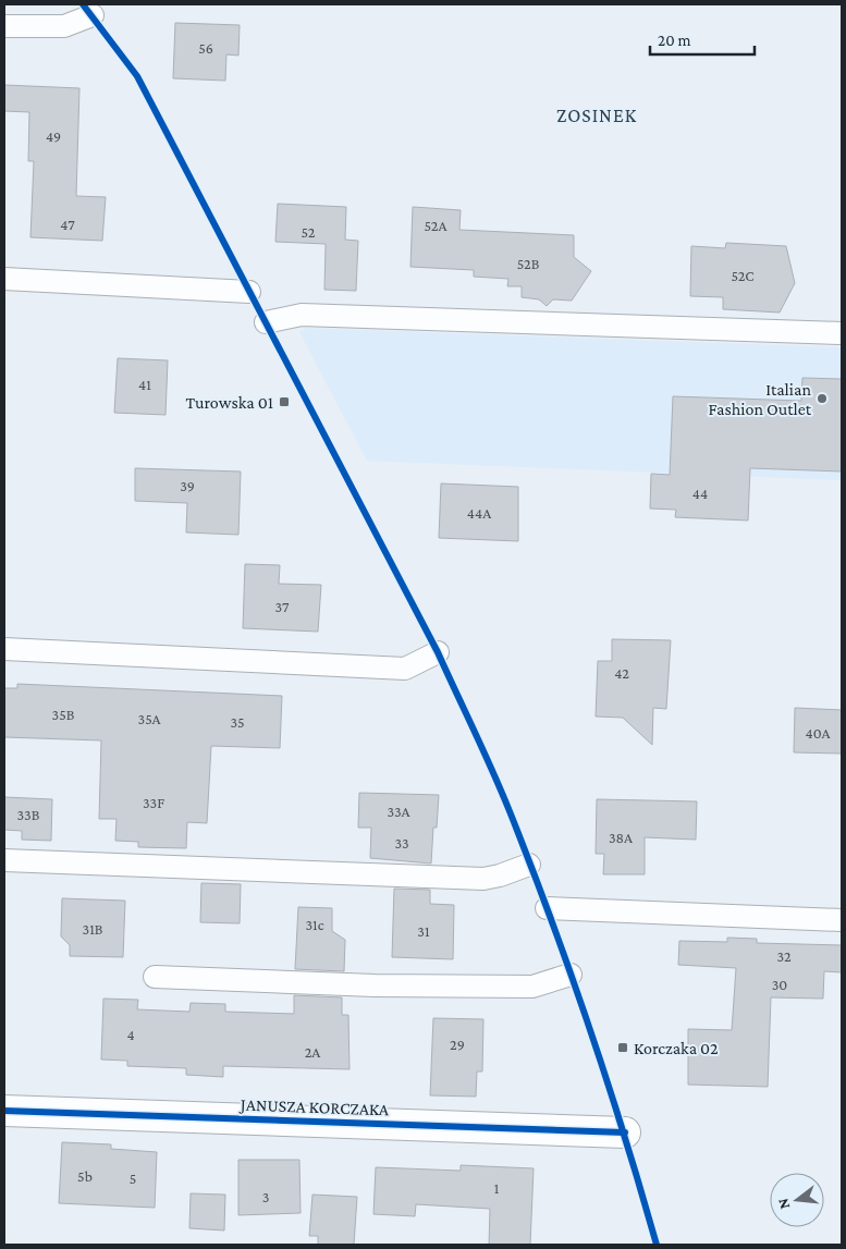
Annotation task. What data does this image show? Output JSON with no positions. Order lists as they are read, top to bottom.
{
  "streets": {
    "street": ["JANUSZA KORCZAKA"]
  },
  "districts": ["ZOSINEK"],
  "places": {
    "other": ["Italian Fashion Outlet"],
    "transit": ["Turowska 01", "Korczaka 02"]
  },
  "house_numbers": [
    "56",
    "49",
    "47",
    "52A",
    "52",
    "52B",
    "52C",
    "41",
    "39",
    "44",
    "44A",
    "37",
    "42",
    "35B",
    "35A",
    "35",
    "40A",
    "33F",
    "33A",
    "33B",
    "38A",
    "33",
    "31c",
    "31B",
    "31",
    "32",
    "30",
    "4",
    "29",
    "2A",
    "5b",
    "5",
    "1",
    "3"
  ],
  "scale_bar": "20 m",
  "north": "left"
}
